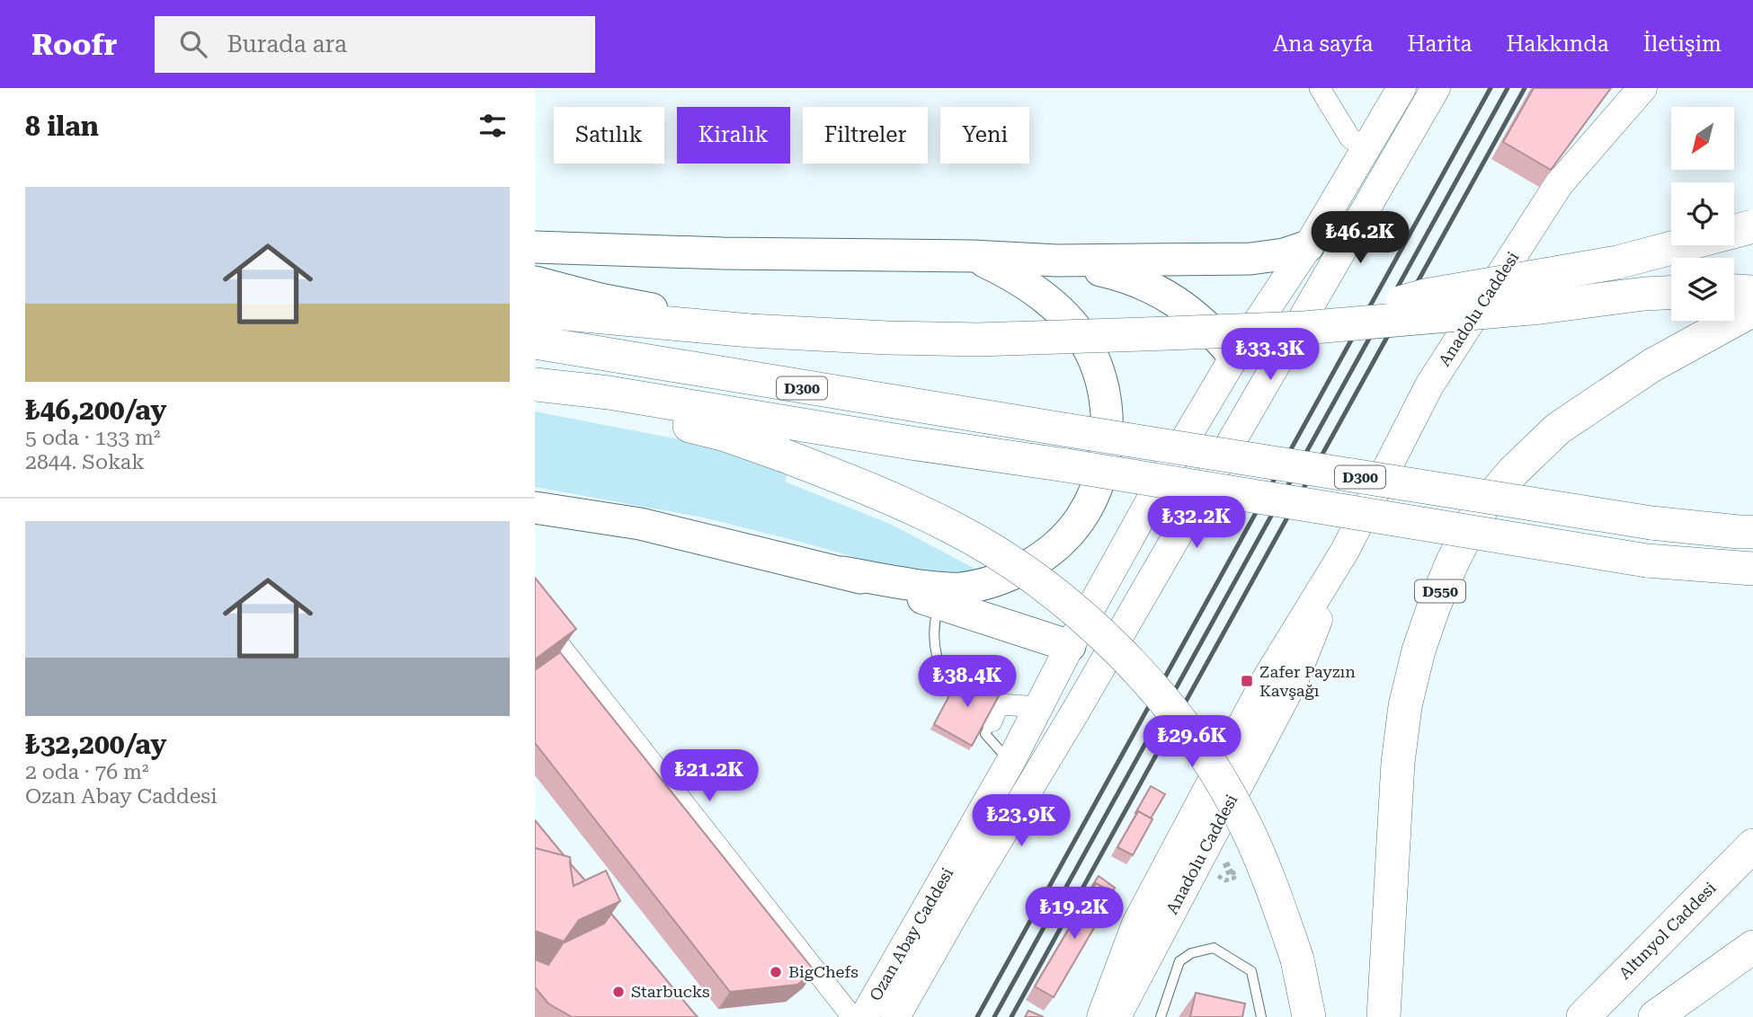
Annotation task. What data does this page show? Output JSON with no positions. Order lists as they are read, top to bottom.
{
  "streets": {
    "highway": ["D300", "D550", "Altınyol Caddesi"],
    "main road": ["Anadolu Caddesi", "Ozan Abay Caddesi"]
  },
  "places": {
    "transit": ["Zafer Payzın Kavşağı"],
    "other": ["BigChefs", "Starbucks"]
  },
  "north": "bottom left",
  "page": {
    "header": "Roofr",
    "search": "Burada ara",
    "nav": [
      "Ana sayfa",
      "Harita",
      "Hakkında",
      "İletişim"
    ],
    "heading": "8 ilan",
    "chip": [
      "Satılık",
      "Kiralık",
      "Filtreler",
      "Yeni"
    ],
    "list": [
      {
        "name": "₺46,200/ay",
        "note": "5 oda · 133 m² · 2844. Sokak"
      },
      {
        "name": "₺32,200/ay",
        "note": "2 oda · 76 m² · Ozan Abay Caddesi"
      }
    ],
    "price": [
      "₺46.2K",
      "₺33.3K",
      "₺32.2K",
      "₺38.4K",
      "₺29.6K",
      "₺21.2K",
      "₺23.9K",
      "₺19.2K"
    ]
  }
}
